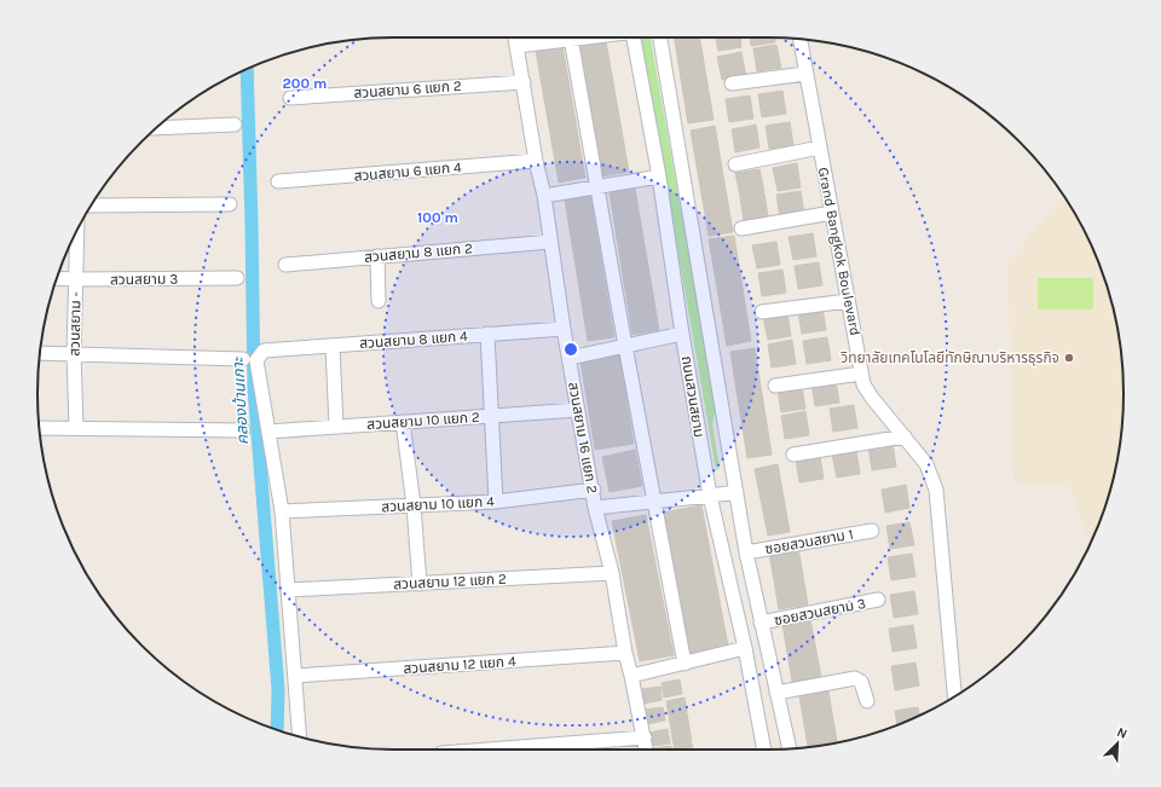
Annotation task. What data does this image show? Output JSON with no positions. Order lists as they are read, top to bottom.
{
  "streets": {
    "street": [
      "สวนสยาม 6 แยก 2",
      "สวนสยาม 6 แยก 4",
      "Grand Bangkok Boulevard",
      "สวนสยาม 8 แยก 2",
      "สวนสยาม 3",
      "สวนสยาม -",
      "สวนสยาม 8 แยก 4",
      "ถนนสวนสยาม",
      "สวนสยาม 10 แยก 2",
      "สวนสยาม 16 แยก 2",
      "สวนสยาม 10 แยก 4",
      "ซอยสวนสยาม 1",
      "สวนสยาม 12 แยก 2",
      "ซอยสวนสยาม 3",
      "สวนสยาม 12 แยก 4"
    ]
  },
  "crossings": [
    ["สวนสยาม 6 แยก 2", "สวนสยาม 16 แยก 2"],
    ["สวนสยาม 6 แยก 4", "สวนสยาม 16 แยก 2"],
    ["สวนสยาม 8 แยก 2", "สวนสยาม 16 แยก 2"],
    ["สวนสยาม 3", "สวนสยาม -"],
    ["สวนสยาม 8 แยก 4", "สวนสยาม 10 แยก 2"],
    ["สวนสยาม 8 แยก 4", "สวนสยาม 16 แยก 2"],
    ["ถนนสวนสยาม", "ซอยสวนสยาม 1"],
    ["ถนนสวนสยาม", "ซอยสวนสยาม 3"],
    ["สวนสยาม 10 แยก 2", "สวนสยาม 16 แยก 2"],
    ["สวนสยาม 16 แยก 2", "สวนสยาม 10 แยก 4"],
    ["สวนสยาม 16 แยก 2", "สวนสยาม 12 แยก 2"],
    ["สวนสยาม 16 แยก 2", "สวนสยาม 12 แยก 4"]
  ],
  "water": ["คลองบ้านเกาะ"],
  "places": ["วิทยาลัยเทคโนโลยีทักษิณาบริหารธุรกิจ"],
  "north": "top right",
  "rings": ["200 m", "100 m"]
}
